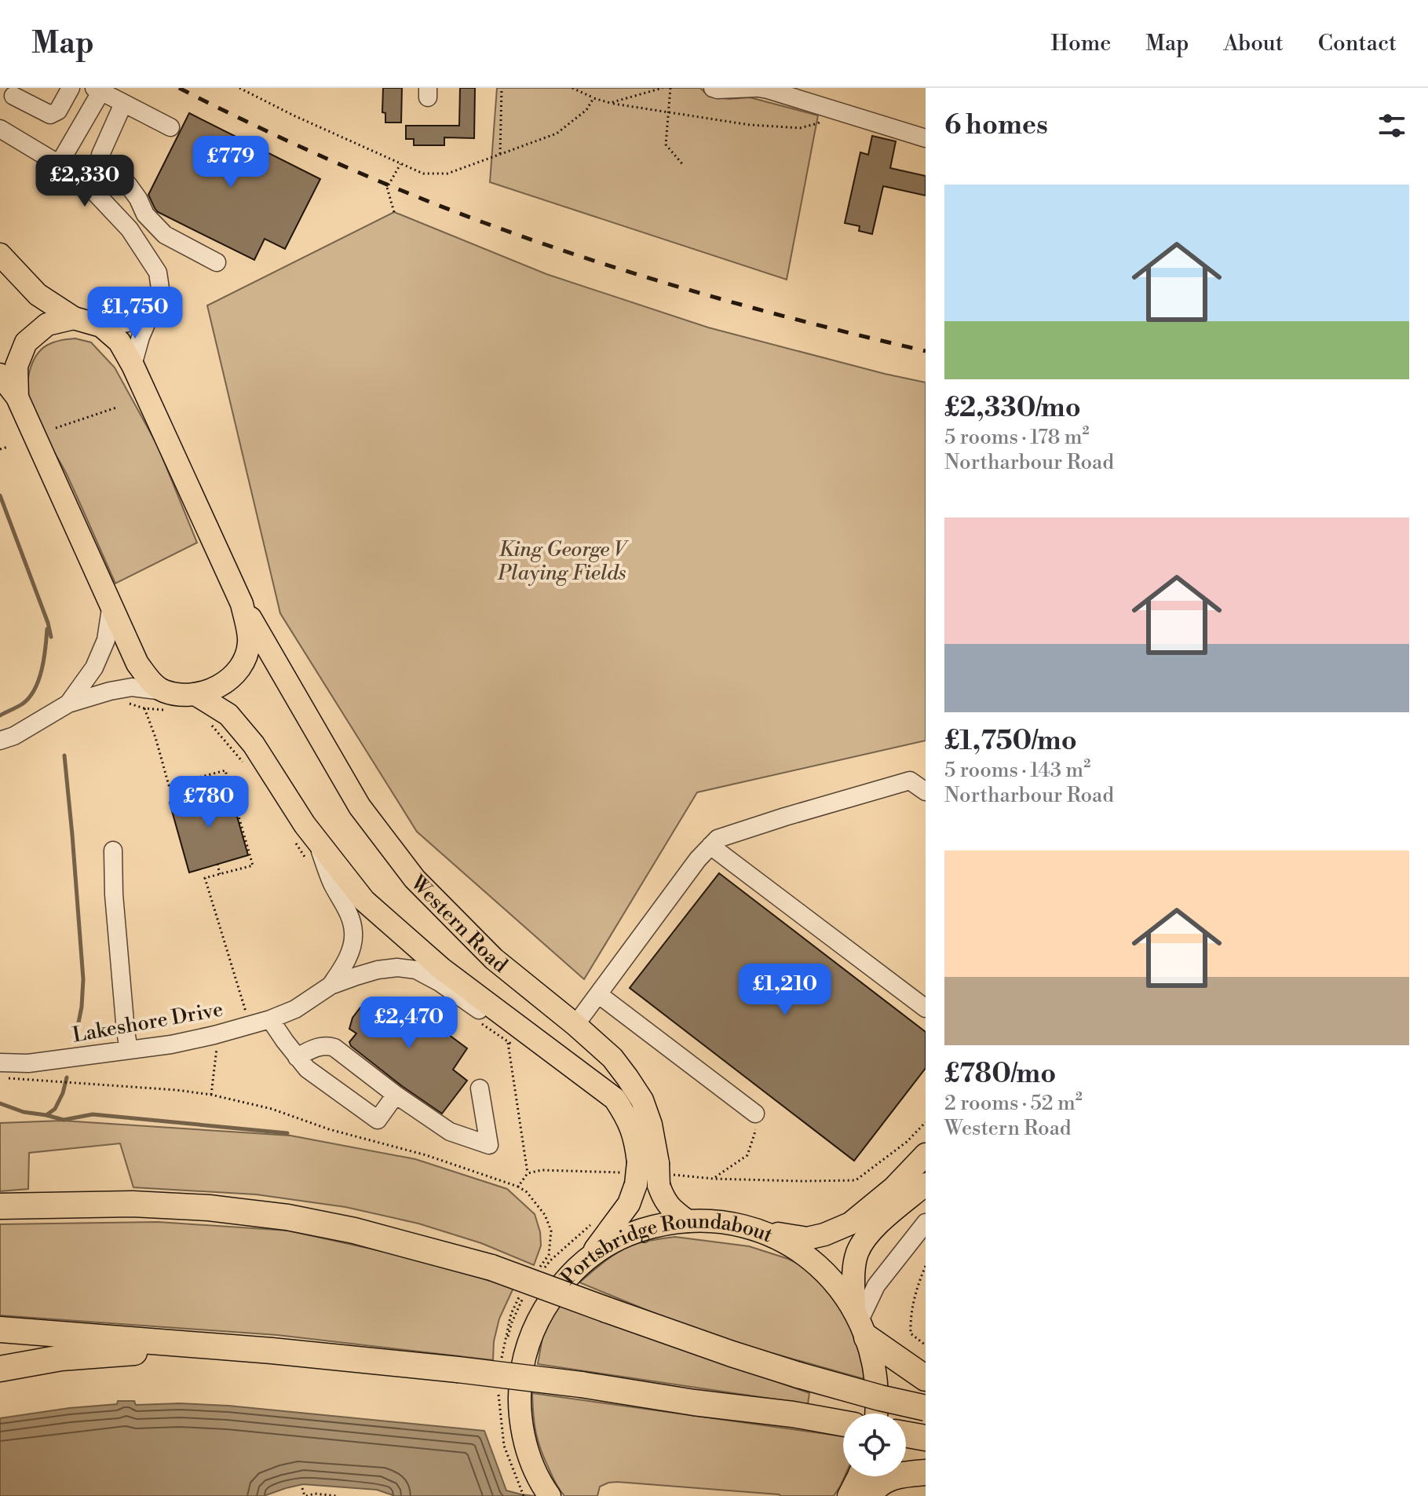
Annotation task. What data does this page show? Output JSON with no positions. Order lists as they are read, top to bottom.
{
  "streets": {
    "main road": ["Western Road", "Portsbridge Roundabout"],
    "street": ["Lakeshore Drive"]
  },
  "crossings": [
    ["Western Road", "Portsbridge Roundabout"]
  ],
  "parks": ["King George V Playing Fields"],
  "page": {
    "header": "Map",
    "nav": [
      "Home",
      "Map",
      "About",
      "Contact"
    ],
    "heading": "6 homes",
    "price": [
      "£779",
      "£2,330",
      "£1,750",
      "£780",
      "£1,210",
      "£2,470"
    ],
    "list": [
      {
        "name": "£2,330/mo",
        "note": "5 rooms · 178 m² · Northarbour Road"
      },
      {
        "name": "£1,750/mo",
        "note": "5 rooms · 143 m² · Northarbour Road"
      },
      {
        "name": "£780/mo",
        "note": "2 rooms · 52 m² · Western Road"
      }
    ]
  }
}
